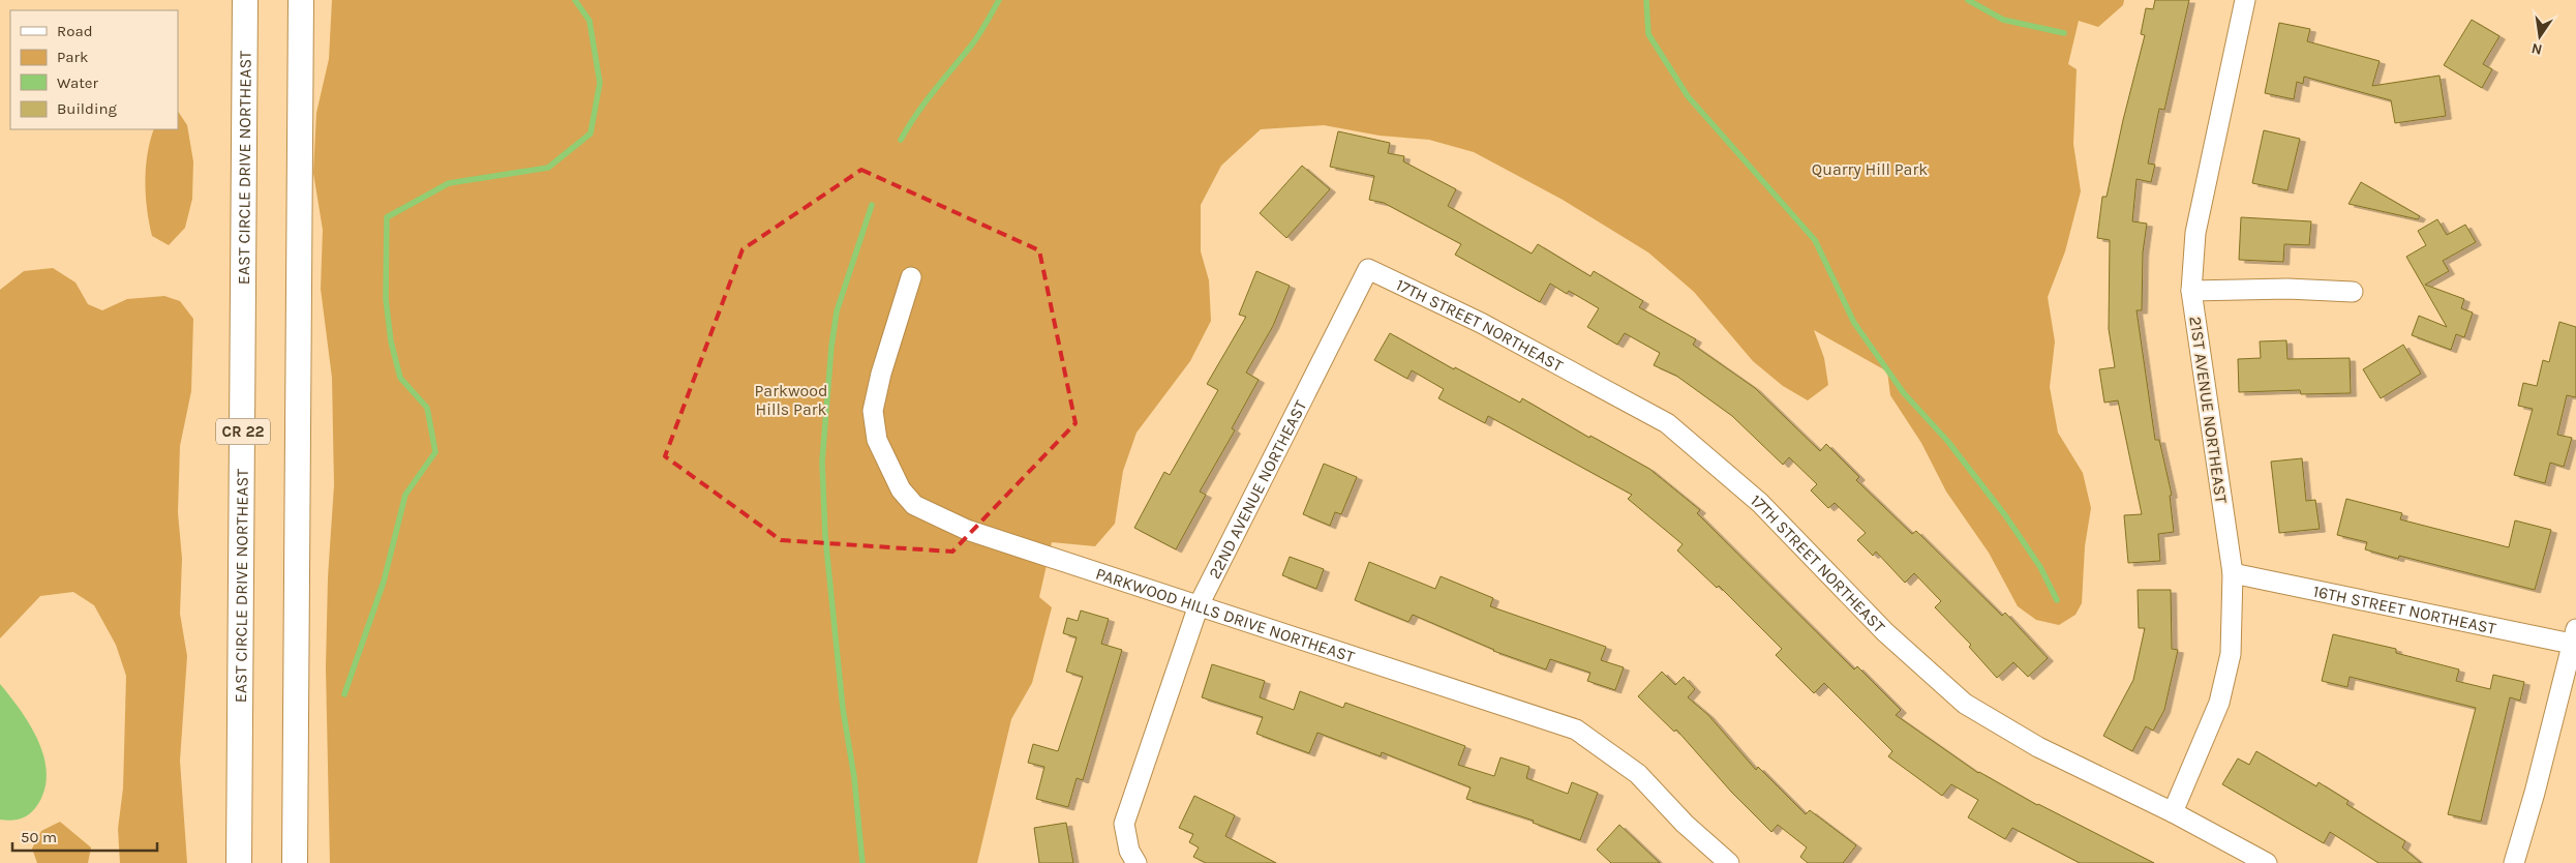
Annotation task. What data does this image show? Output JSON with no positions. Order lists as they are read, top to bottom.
{
  "streets": {
    "main road": ["EAST CIRCLE DRIVE NORTHEAST", "CR 22"],
    "street": [
      "17TH STREET NORTHEAST",
      "21ST AVENUE NORTHEAST",
      "22ND AVENUE NORTHEAST",
      "16TH STREET NORTHEAST",
      "PARKWOOD HILLS DRIVE NORTHEAST"
    ]
  },
  "crossings": [
    ["17TH STREET NORTHEAST", "21ST AVENUE NORTHEAST"],
    ["17TH STREET NORTHEAST", "22ND AVENUE NORTHEAST"],
    ["21ST AVENUE NORTHEAST", "16TH STREET NORTHEAST"],
    ["22ND AVENUE NORTHEAST", "PARKWOOD HILLS DRIVE NORTHEAST"]
  ],
  "parks": ["Quarry Hill Park", "Parkwood Hills Park"],
  "legend": [
    "Road",
    "Park",
    "Water",
    "Building"
  ],
  "scale_bar": "50 m",
  "north": "bottom"
}
